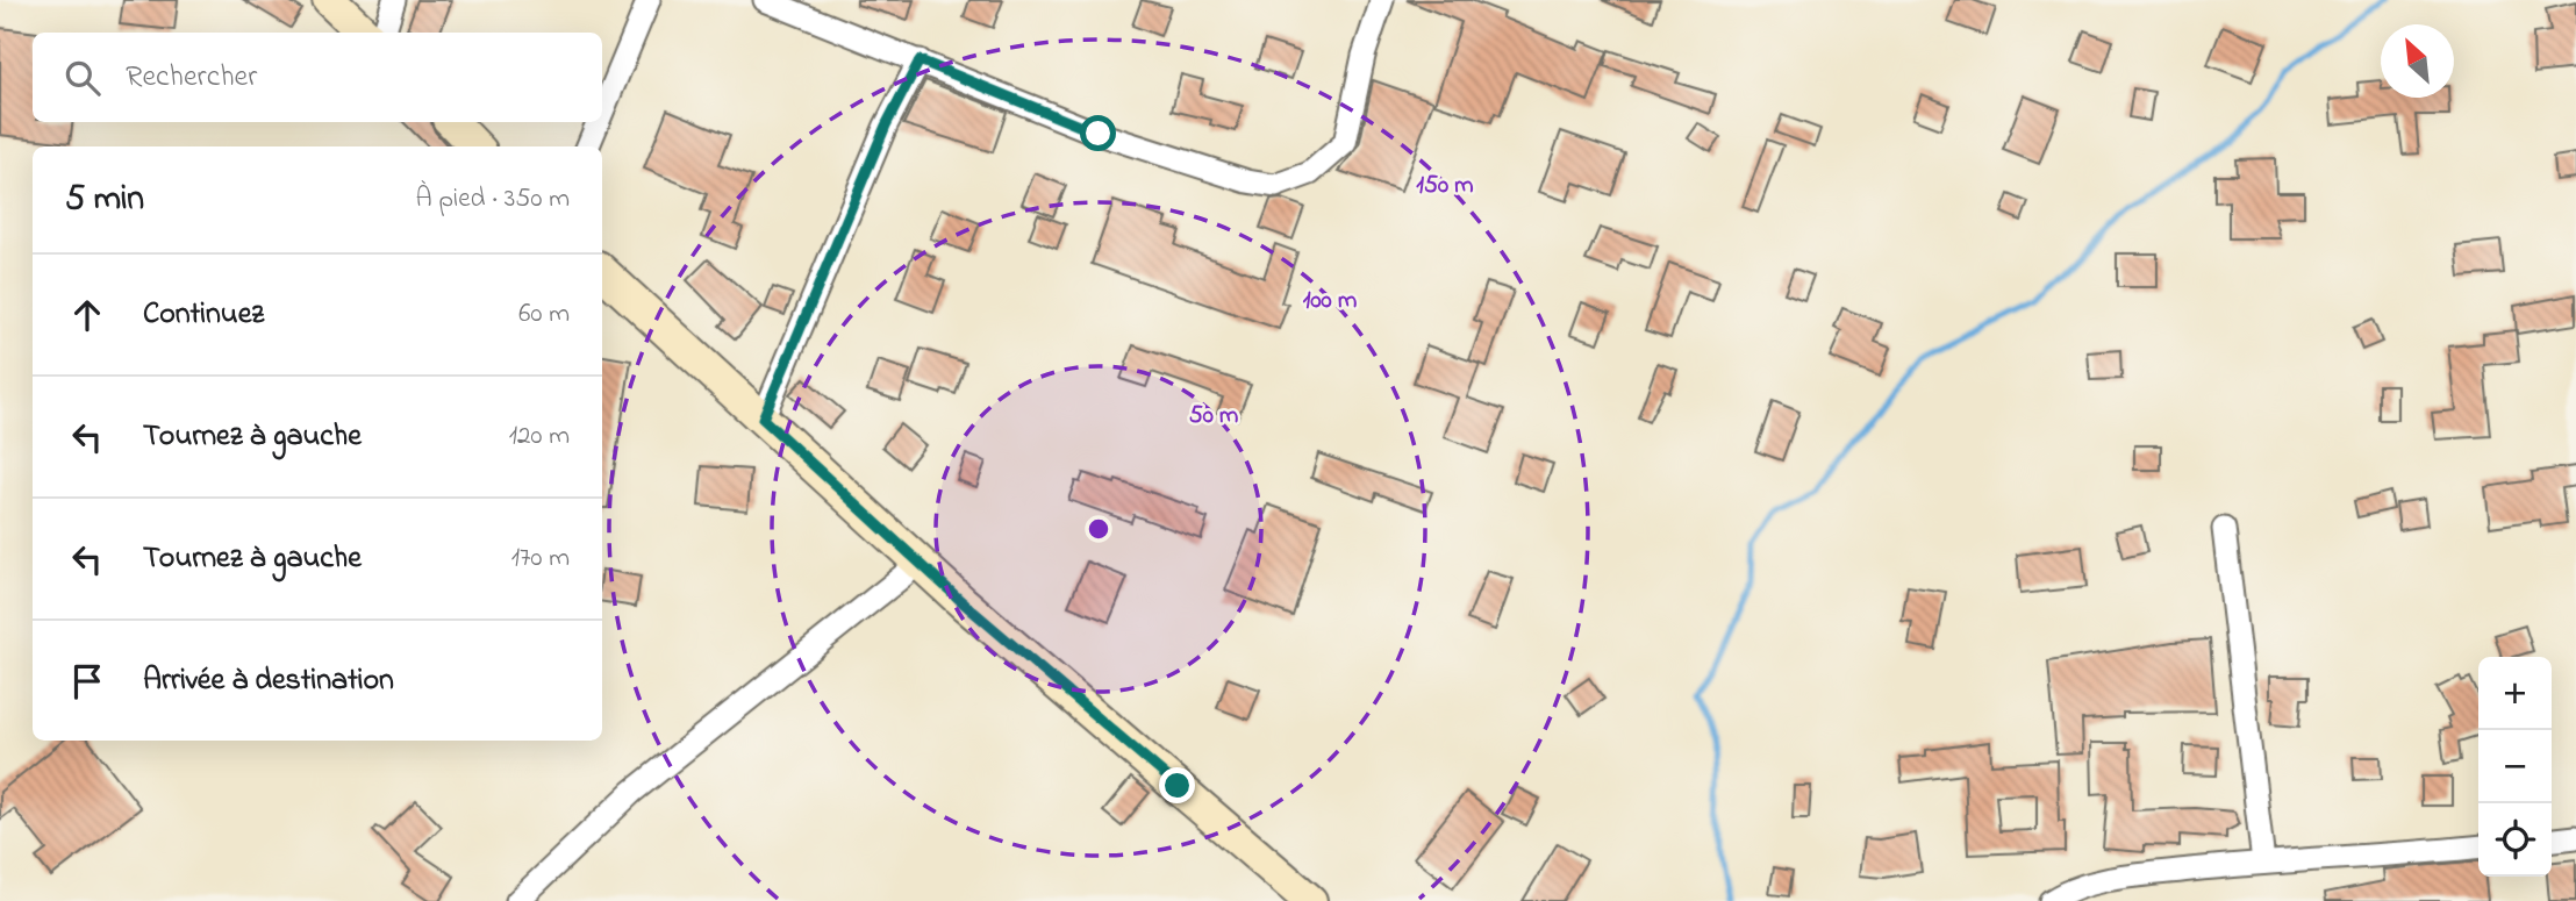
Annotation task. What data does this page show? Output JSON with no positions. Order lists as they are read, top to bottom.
{
  "north": "top left",
  "page": {
    "search": "Rechercher",
    "heading": ["5 min", "À pied · 350 m"],
    "list": [
      ["Continuez", "60 m"],
      ["Tournez à gauche", "120 m"],
      ["Tournez à gauche", "170 m"],
      "Arrivée à destination"
    ],
    "map_buttons": ["+", "−"]
  },
  "rings": ["150 m", "100 m", "50 m"]
}
